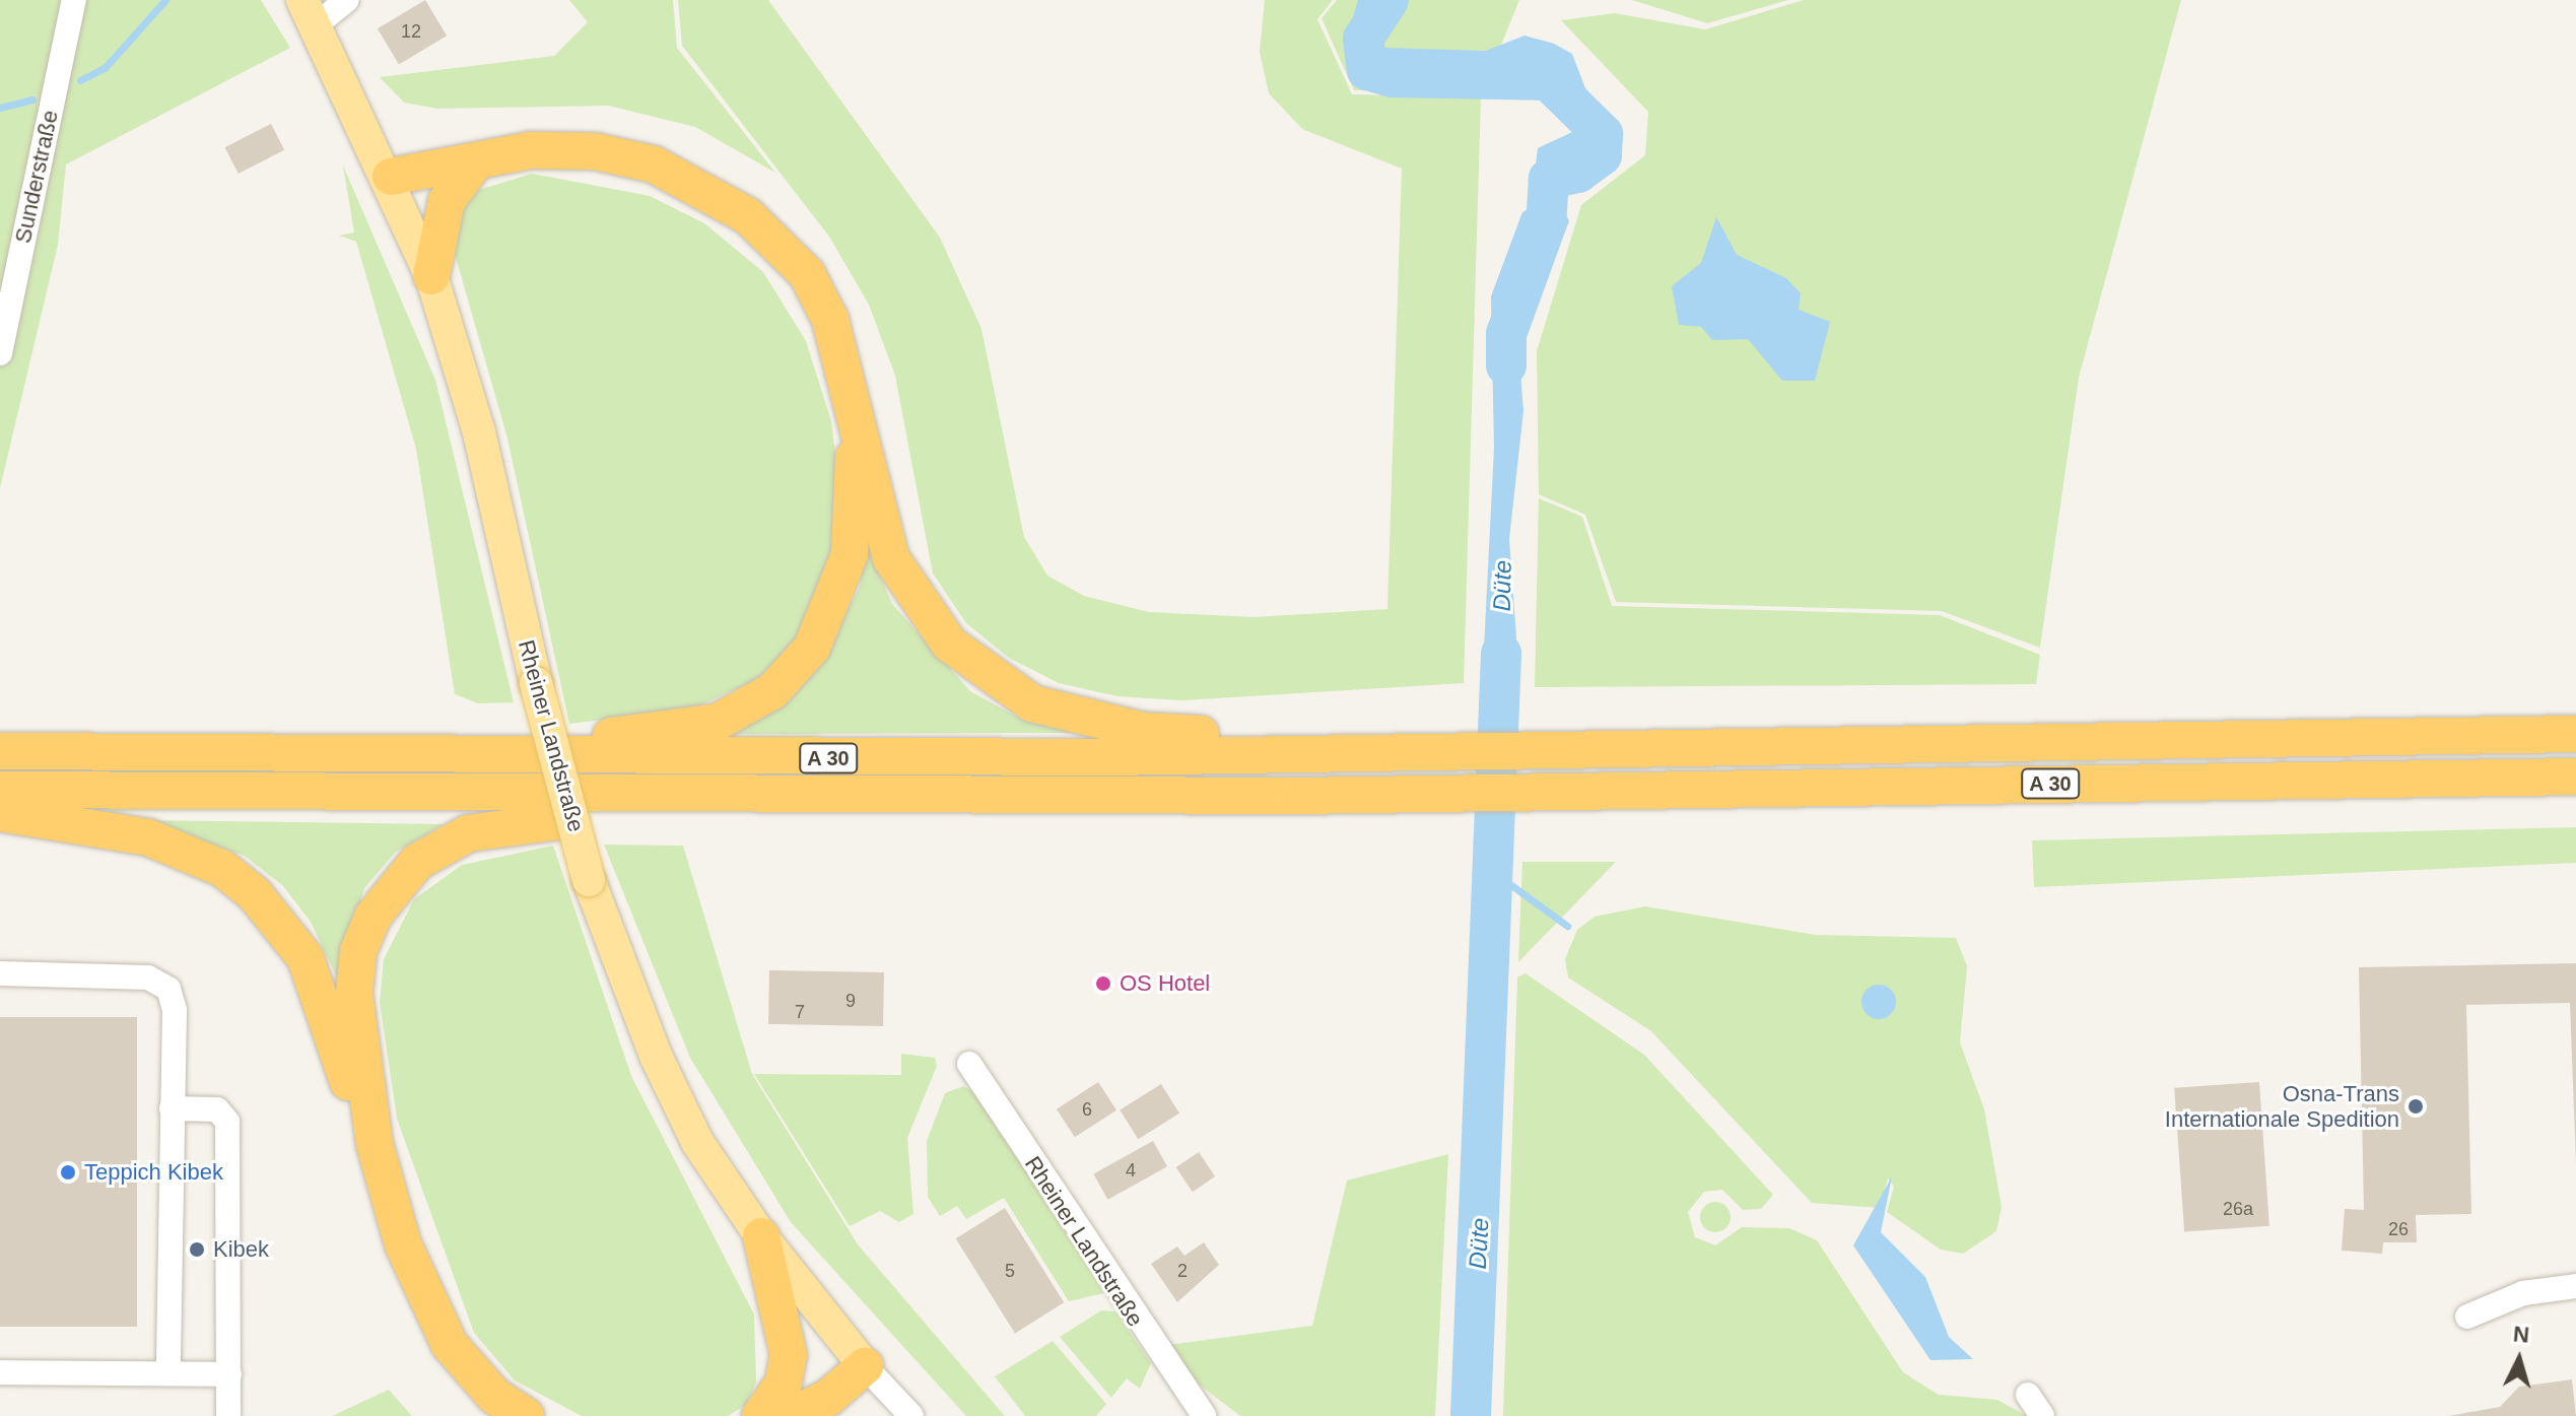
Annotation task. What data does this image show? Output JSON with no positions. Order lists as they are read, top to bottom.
{
  "streets": {
    "highway": ["A 30"],
    "main road": ["Rheiner Landstraße"],
    "street": ["Sunderstraße"]
  },
  "water": ["Düte"],
  "places": [
    "OS Hotel",
    "Osna-Trans Internationale Spedition",
    "Teppich Kibek",
    "Kibek"
  ],
  "house_numbers": [
    "12",
    "9",
    "7",
    "6",
    "4",
    "26a",
    "26",
    "5",
    "2"
  ],
  "north": "top"
}
